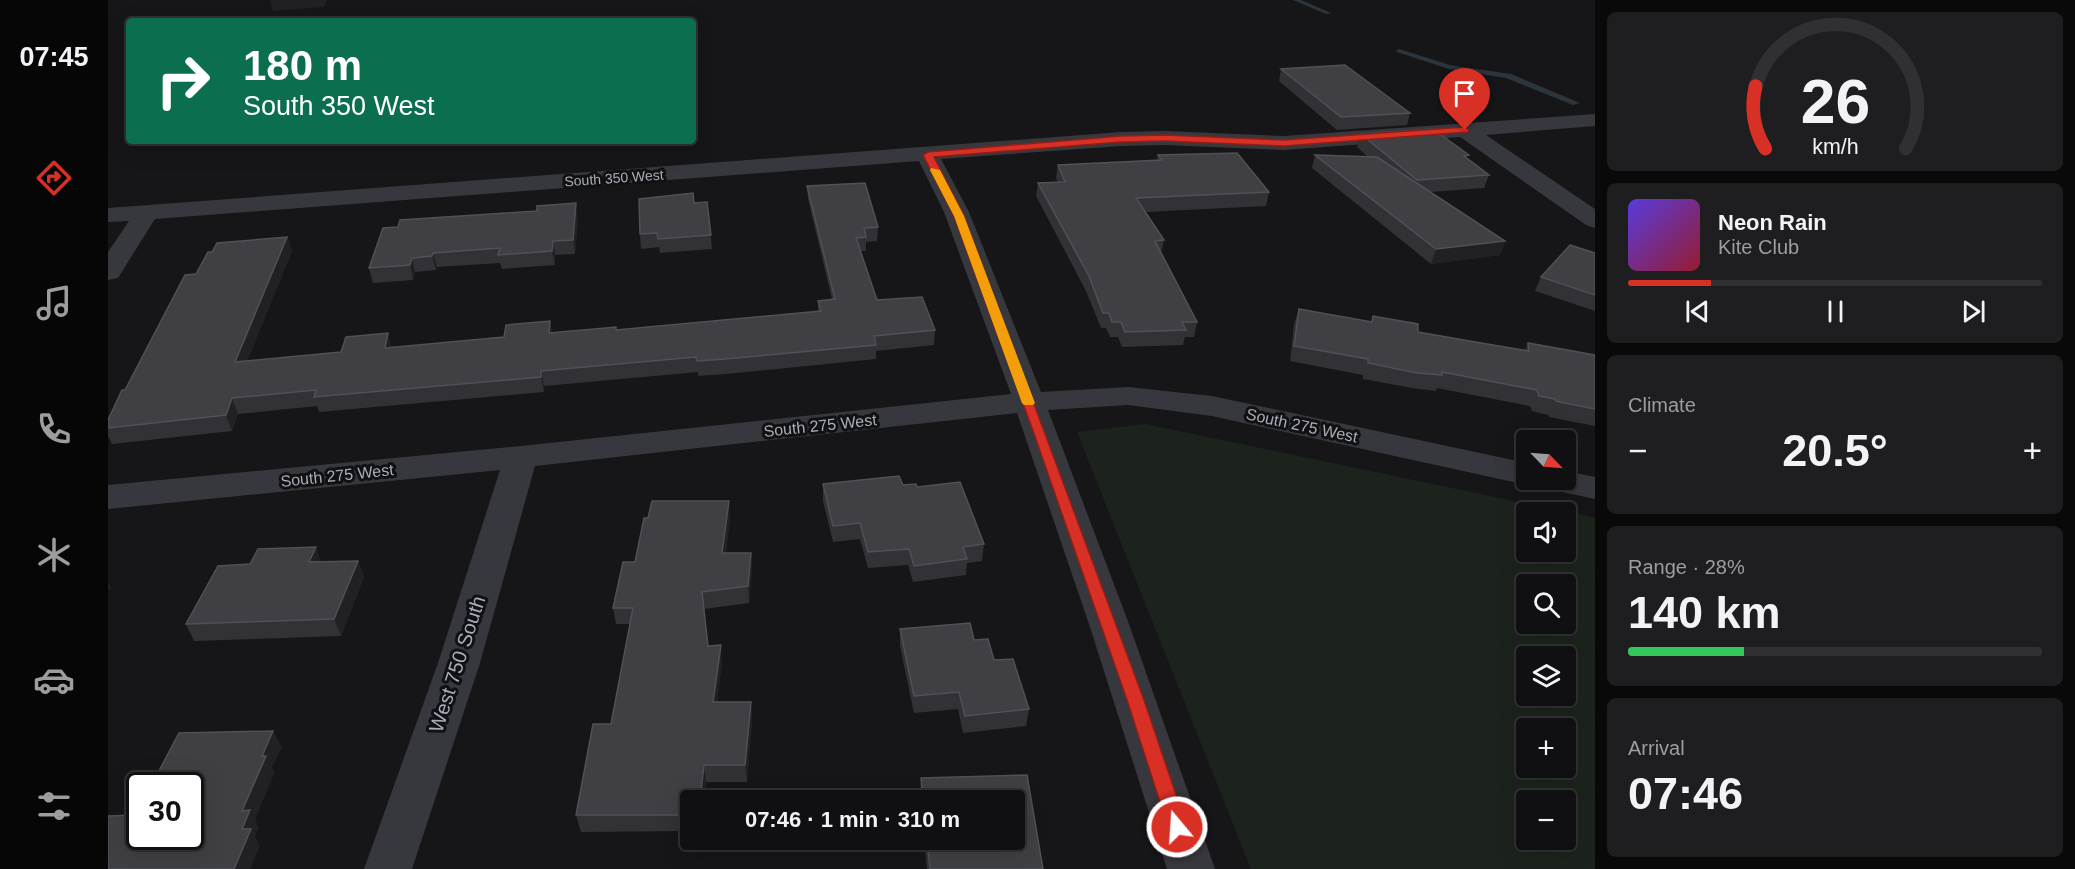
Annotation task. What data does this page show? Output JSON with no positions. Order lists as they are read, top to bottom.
{
  "streets": {
    "street": ["South 350 West", "South 275 West", "West 750 South"]
  },
  "crossings": [
    ["South 275 West", "West 750 South"]
  ],
  "north": "bottom right",
  "page": {
    "tabs": "07:45",
    "turn": ["180 m", "South 350 West"],
    "song": ["Neon Rain", "Kite Club"],
    "tile": [
      "Climate",
      ["Range · 28%", "140 km"],
      ["Arrival", "07:46"]
    ],
    "heat": ["−", "20.5°", "+"],
    "map_buttons": ["+", "−"],
    "limit": "30",
    "trip": "07:46 · 1 min · 310 m",
    "gauge": ["26", "km/h"]
  }
}
